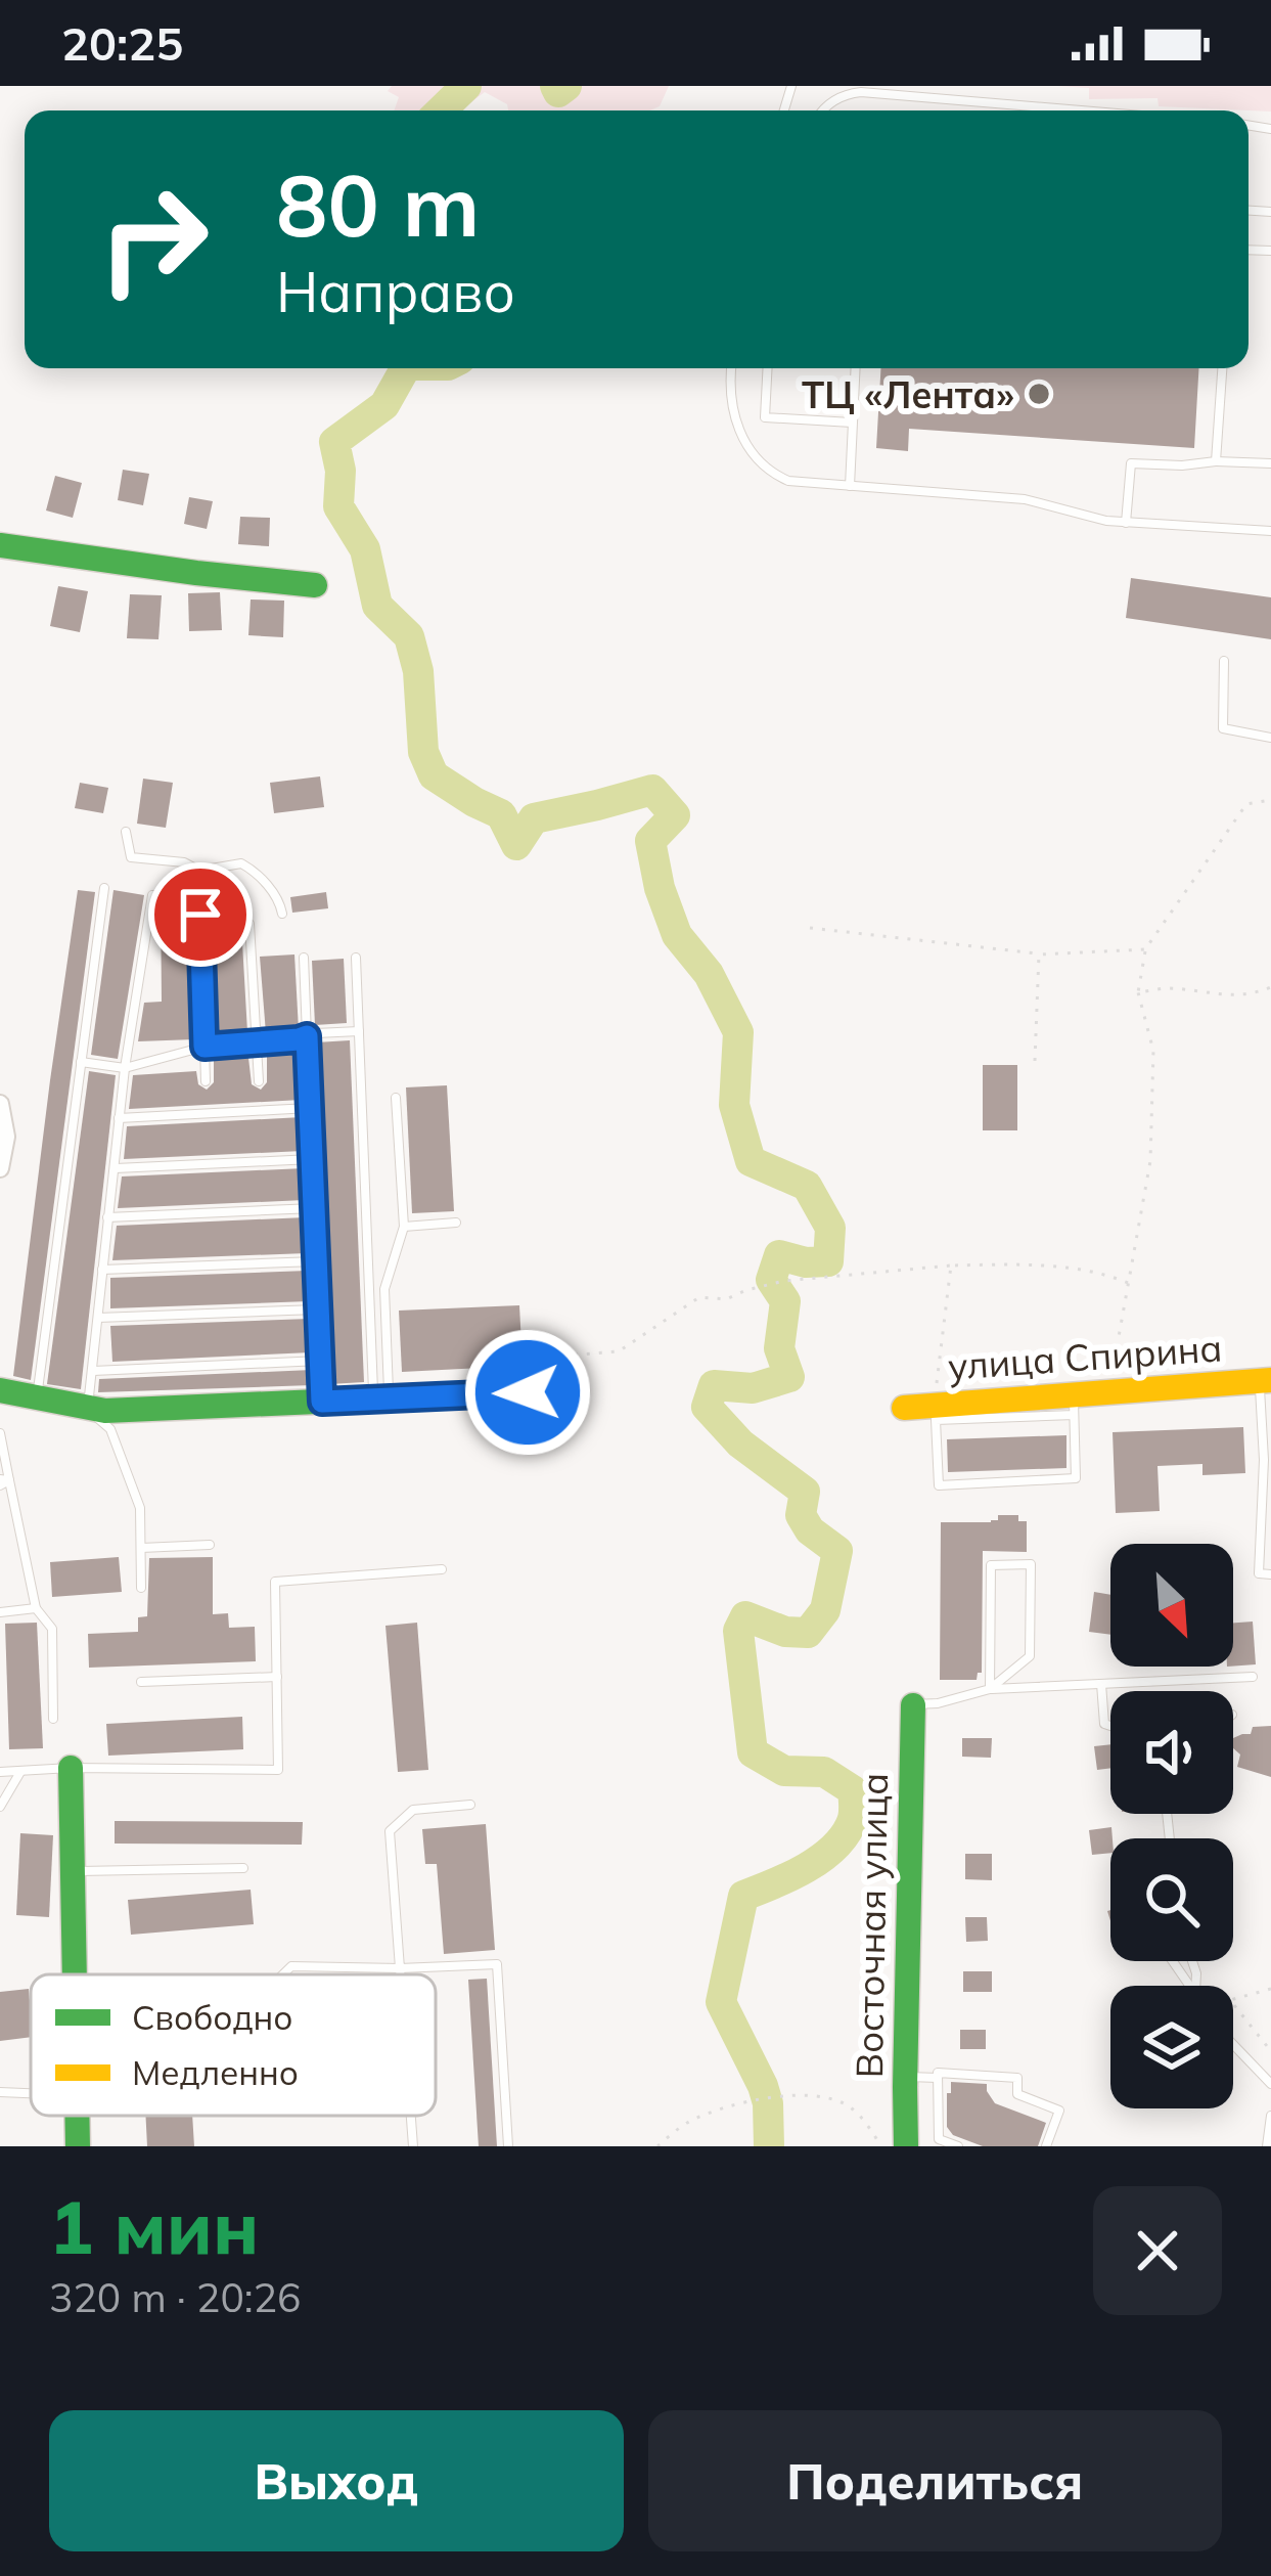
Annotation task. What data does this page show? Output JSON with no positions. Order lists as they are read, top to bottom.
{
  "streets": {
    "street": ["улица Спирина", "Восточная улица"]
  },
  "places": ["ТЦ «Лента»"],
  "legend": ["Свободно", "Медленно"],
  "north": "bottom right",
  "page": {
    "status": "20:25",
    "turn": ["80 m", "Направо"],
    "heading": ["1 мин", "320 m · 20:26"],
    "buttons": ["Выход", "Поделиться"]
  }
}
